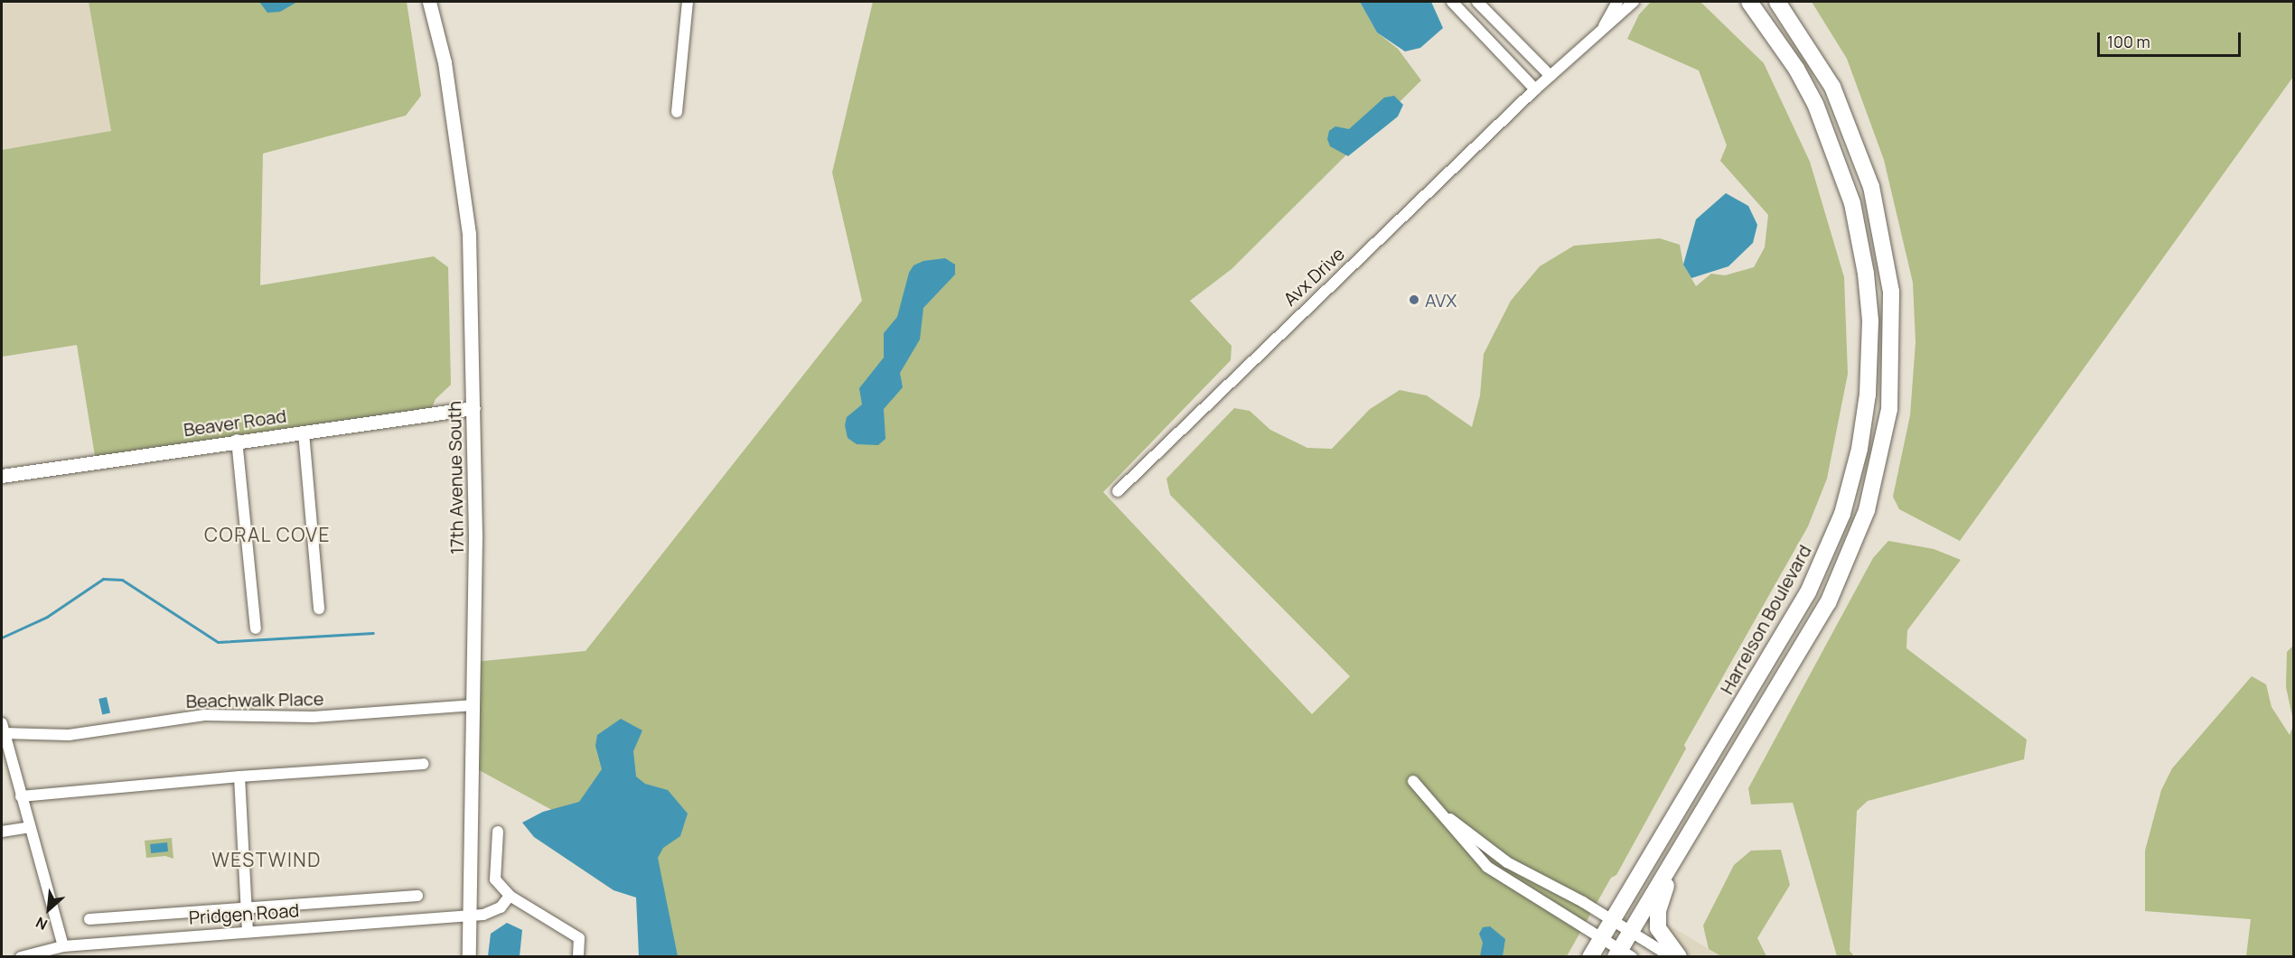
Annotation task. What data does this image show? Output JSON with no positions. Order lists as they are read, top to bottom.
{
  "streets": {
    "main road": ["Harrelson Boulevard"],
    "street": [
      "Avx Drive",
      "Beaver Road",
      "17th Avenue South",
      "Beachwalk Place",
      "Pridgen Road"
    ]
  },
  "crossings": [
    ["Beaver Road", "17th Avenue South"],
    ["17th Avenue South", "Beachwalk Place"],
    ["17th Avenue South", "Pridgen Road"]
  ],
  "districts": ["CORAL COVE", "WESTWIND"],
  "places": ["AVX"],
  "scale_bar": "100 m",
  "north": "bottom left"
}
